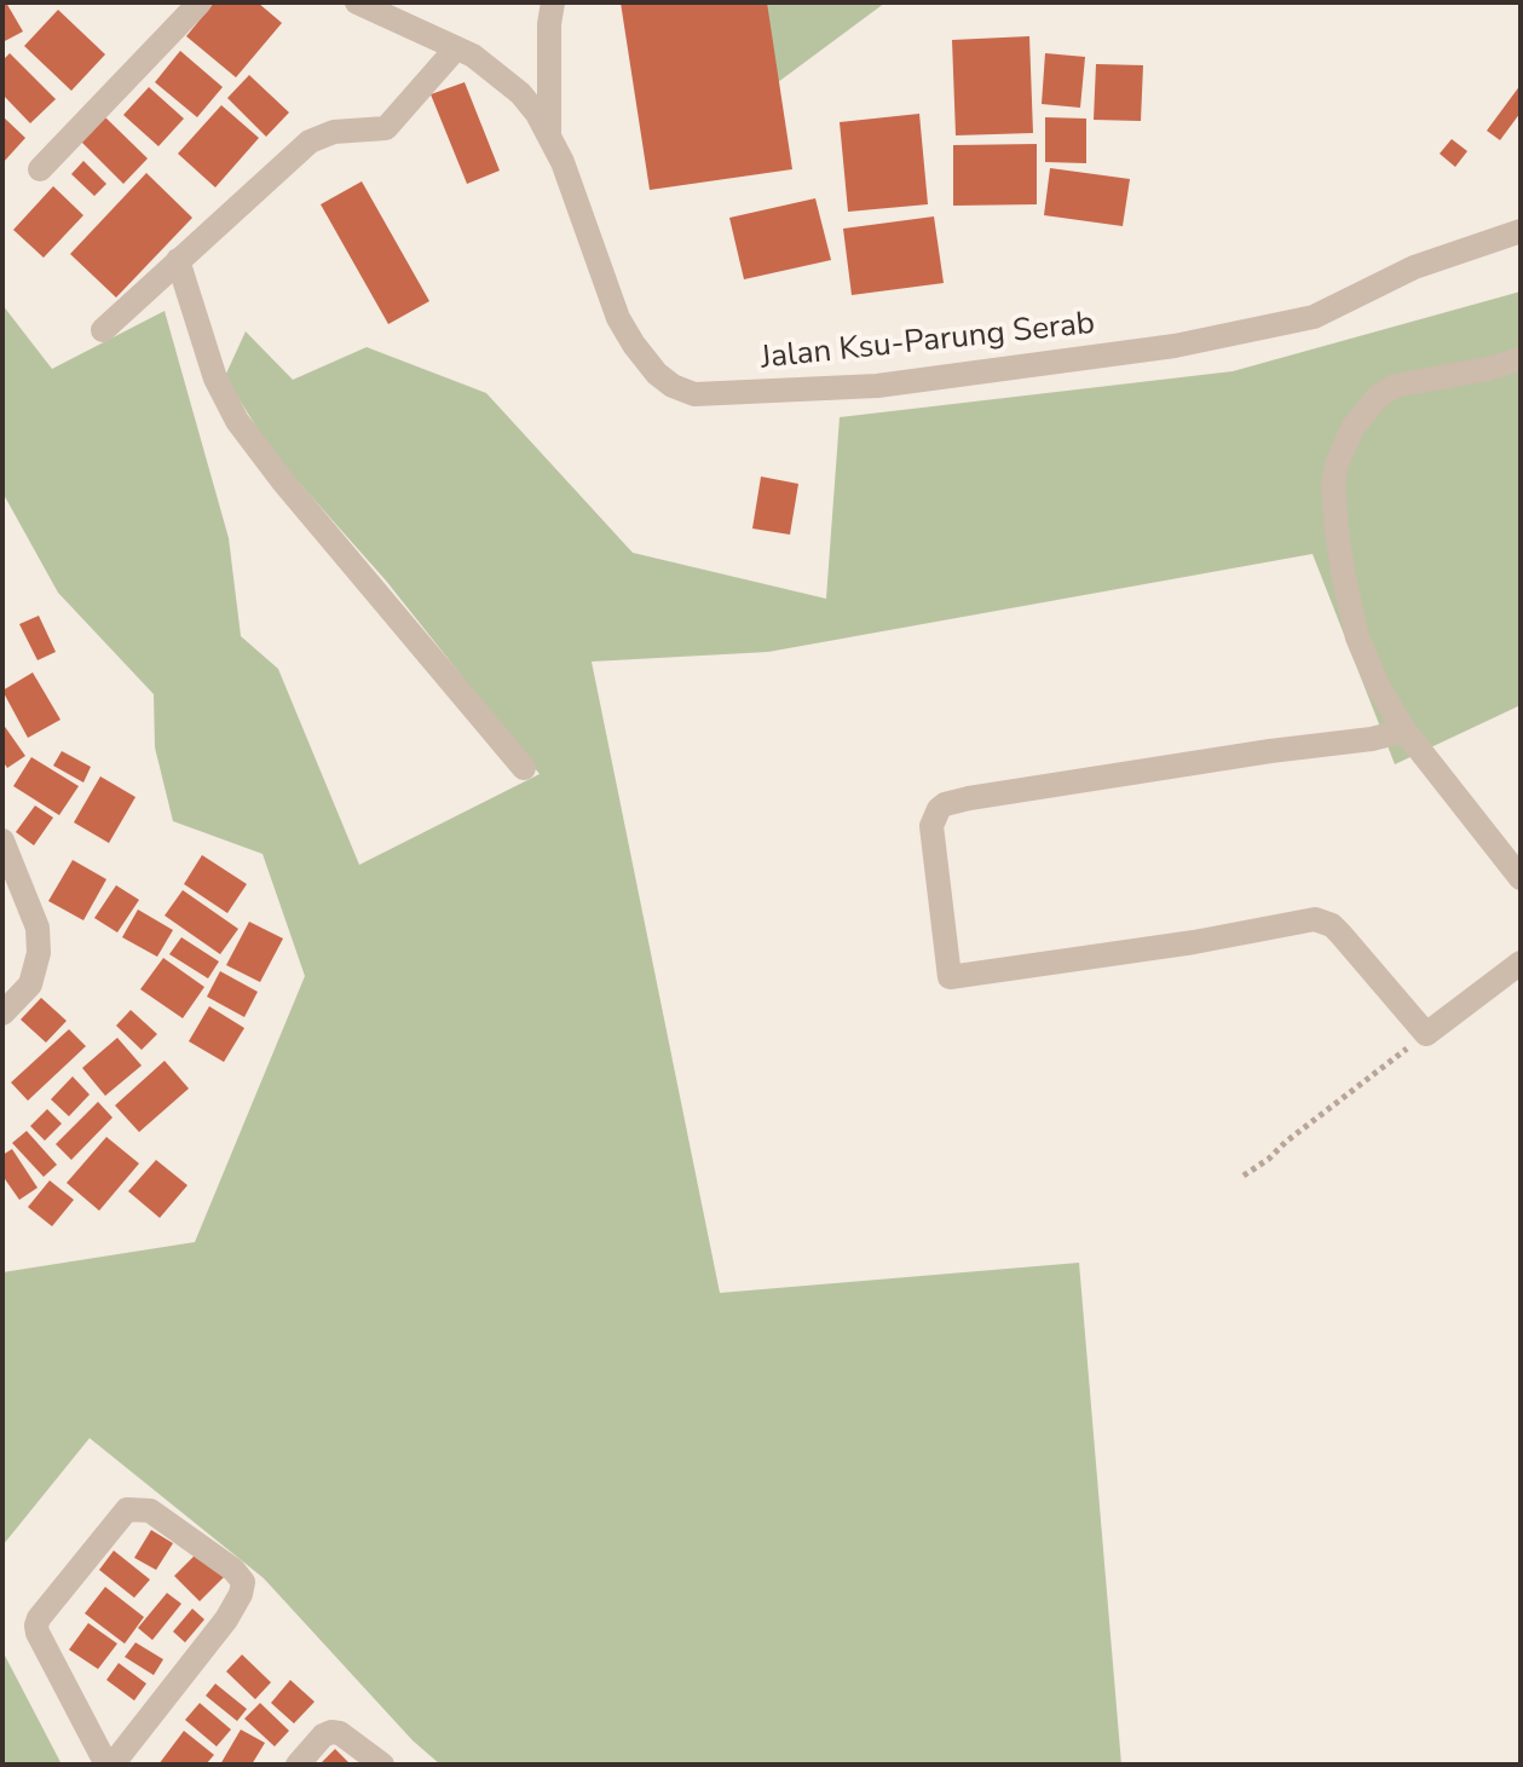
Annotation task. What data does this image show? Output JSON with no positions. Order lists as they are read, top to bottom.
{
  "streets": {
    "street": ["Jalan Ksu-Parung Serab"]
  }
}
